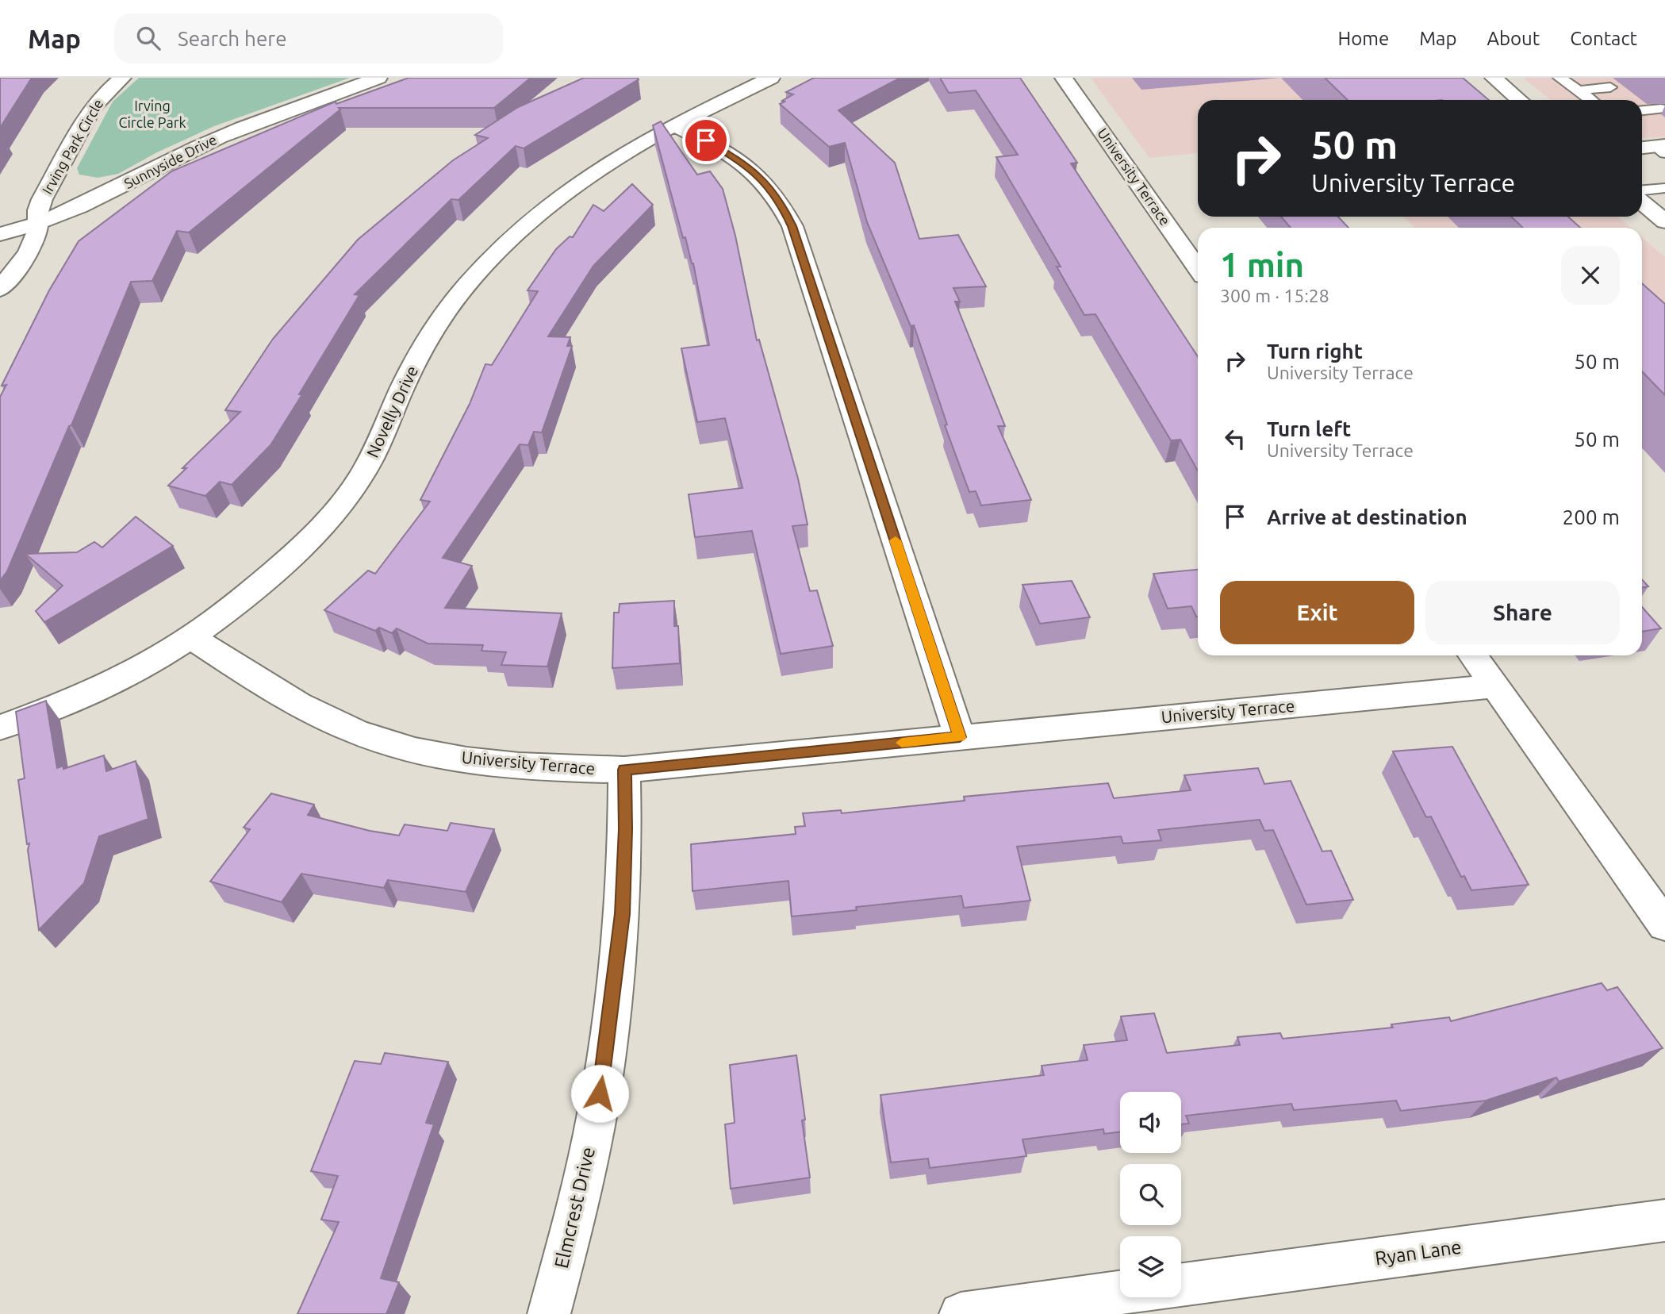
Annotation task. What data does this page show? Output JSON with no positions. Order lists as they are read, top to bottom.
{
  "streets": {
    "street": [
      "Irving Park Circle",
      "Sunnyside Drive",
      "University Terrace",
      "Novelly Drive",
      "Elmcrest Drive",
      "Ryan Lane"
    ]
  },
  "crossings": [
    ["Irving Park Circle", "Sunnyside Drive"],
    ["University Terrace", "Novelly Drive"],
    ["University Terrace", "Elmcrest Drive"]
  ],
  "parks": ["Irving Circle Park"],
  "page": {
    "header": "Map",
    "search": "Search here",
    "nav": [
      "Home",
      "Map",
      "About",
      "Contact"
    ],
    "turn": ["50 m", "University Terrace"],
    "heading": ["1 min", "300 m · 15:28"],
    "list": [
      {
        "name": "Turn right",
        "note": "University Terrace",
        "value": "50 m"
      },
      {
        "name": "Turn left",
        "note": "University Terrace",
        "value": "50 m"
      },
      {
        "name": "Arrive at destination",
        "value": "200 m"
      }
    ],
    "buttons": ["Exit", "Share"]
  }
}
